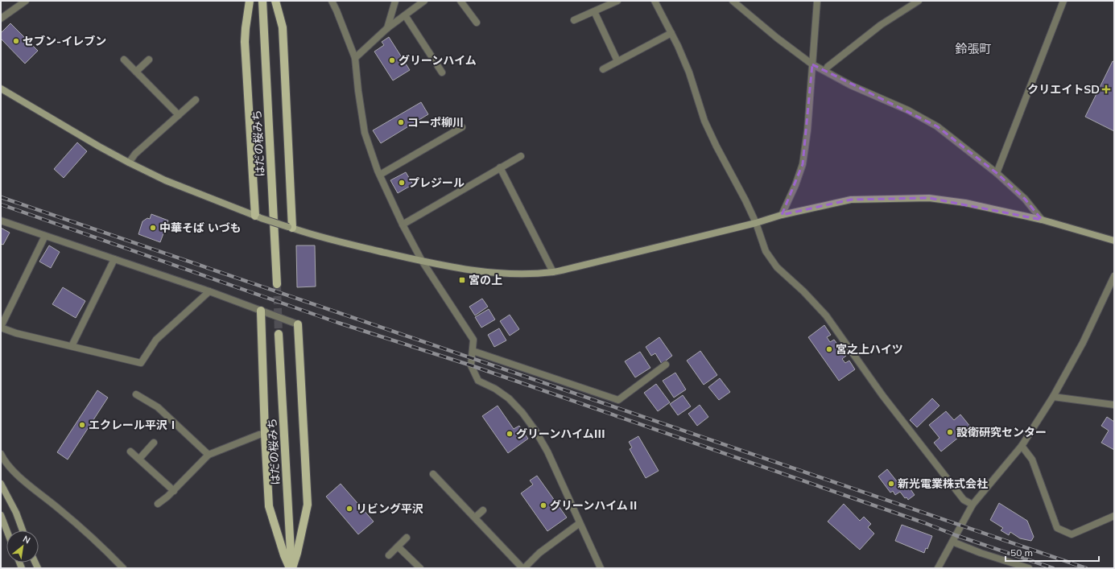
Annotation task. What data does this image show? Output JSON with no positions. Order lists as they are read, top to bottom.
{
  "streets": {
    "main road": ["はだの桜みち"]
  },
  "districts": ["鈴張町"],
  "places": {
    "other": [
      "セブン-イレブン",
      "グリーンハイム",
      "コーポ柳川",
      "プレジール",
      "中華そば いづも",
      "宮之上ハイツ",
      "エクレール平沢Ⅰ",
      "設衛研究センター",
      "グリーンハイムⅢ",
      "新光電業株式会社",
      "グリーンハイムⅡ",
      "リビング平沢"
    ],
    "health": ["クリエイトSD"],
    "transit": ["宮の上"]
  },
  "scale_bar": "50 m",
  "north": "top right"
}
